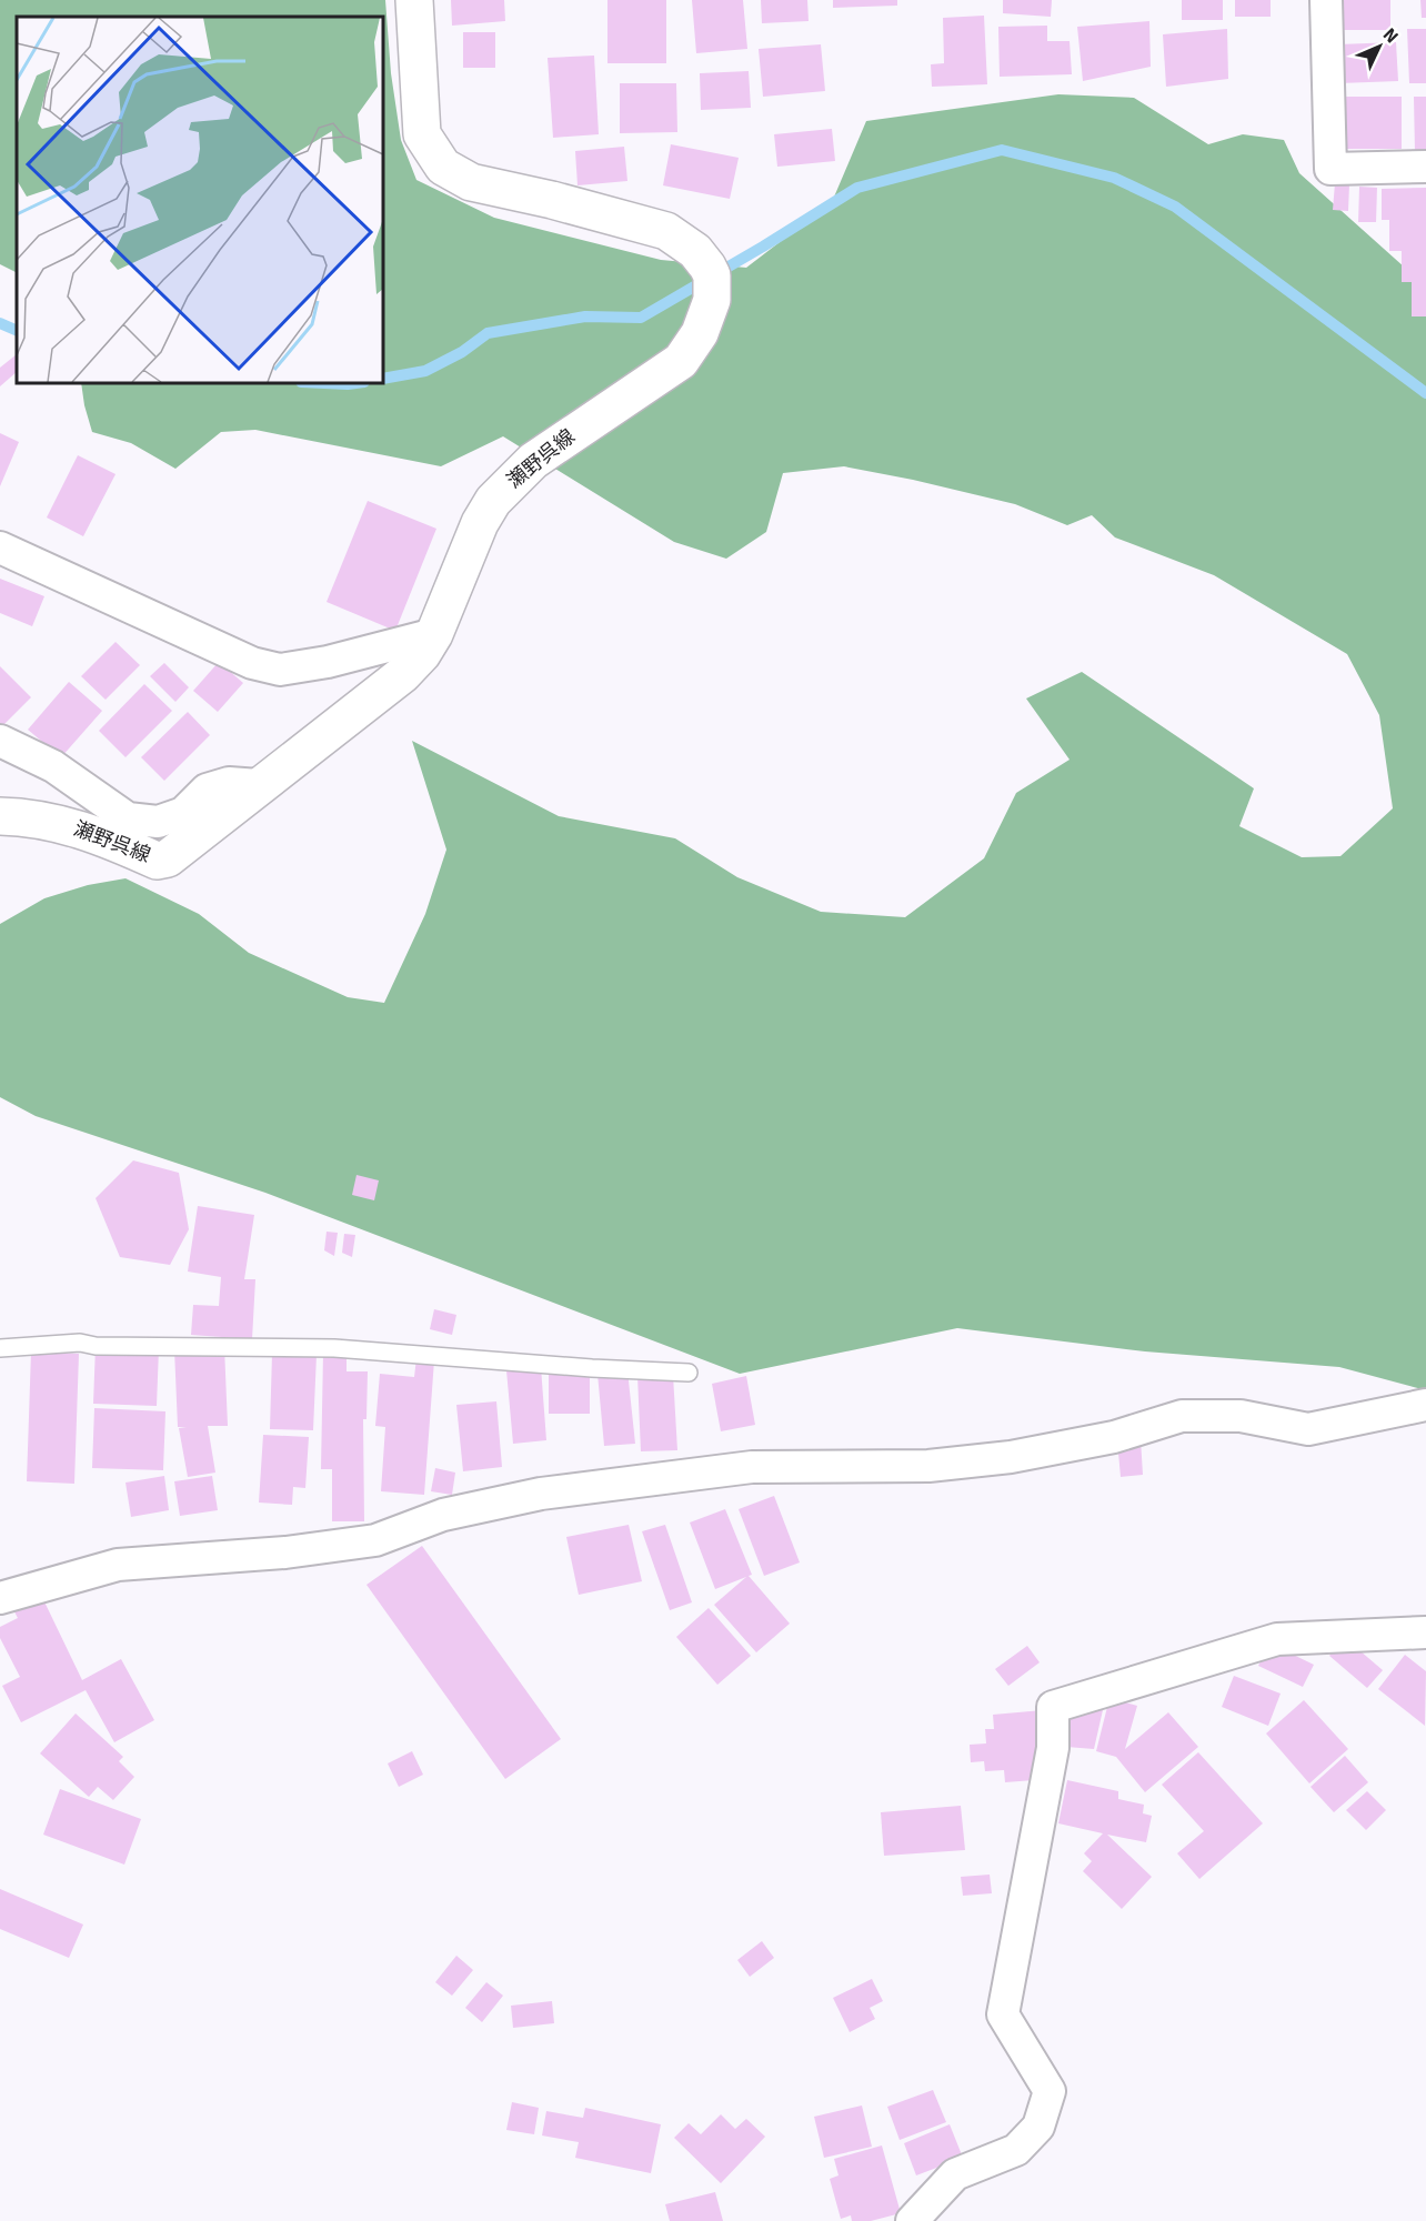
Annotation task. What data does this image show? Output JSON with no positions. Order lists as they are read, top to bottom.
{
  "streets": {
    "main road": ["瀬野呉線"]
  },
  "north": "top right"
}
